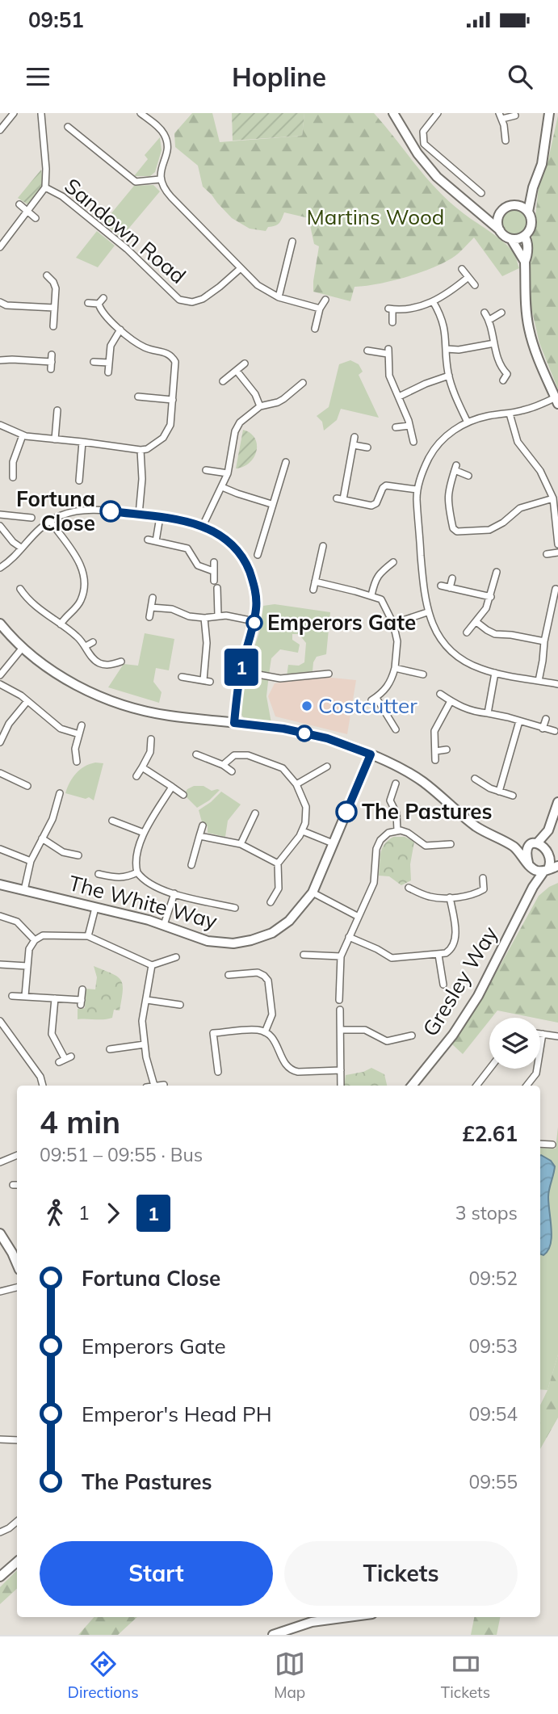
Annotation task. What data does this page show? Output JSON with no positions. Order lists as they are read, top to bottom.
{
  "streets": {
    "street": ["Sandown Road", "The White Way", "Gresley Way"]
  },
  "parks": ["Martins Wood"],
  "places": [
    "Fortuna Close",
    "Emperors Gate",
    "Costcutter",
    "The Pastures"
  ],
  "lines": ["bus line 1"],
  "page": {
    "status": "09:51",
    "header": "Hopline",
    "on_map": "1",
    "heading": ["4 min", "09:51 – 09:55 · Bus", "£2.61"],
    "legs": ["1", "1", "3 stops"],
    "list": [
      {
        "name": "Fortuna Close",
        "value": "09:52"
      },
      {
        "name": "Emperors Gate",
        "value": "09:53"
      },
      {
        "name": "Emperor's Head PH",
        "value": "09:54"
      },
      {
        "name": "The Pastures",
        "value": "09:55"
      }
    ],
    "buttons": ["Start", "Tickets"],
    "tabs": ["Directions", "Map", "Tickets"]
  }
}
